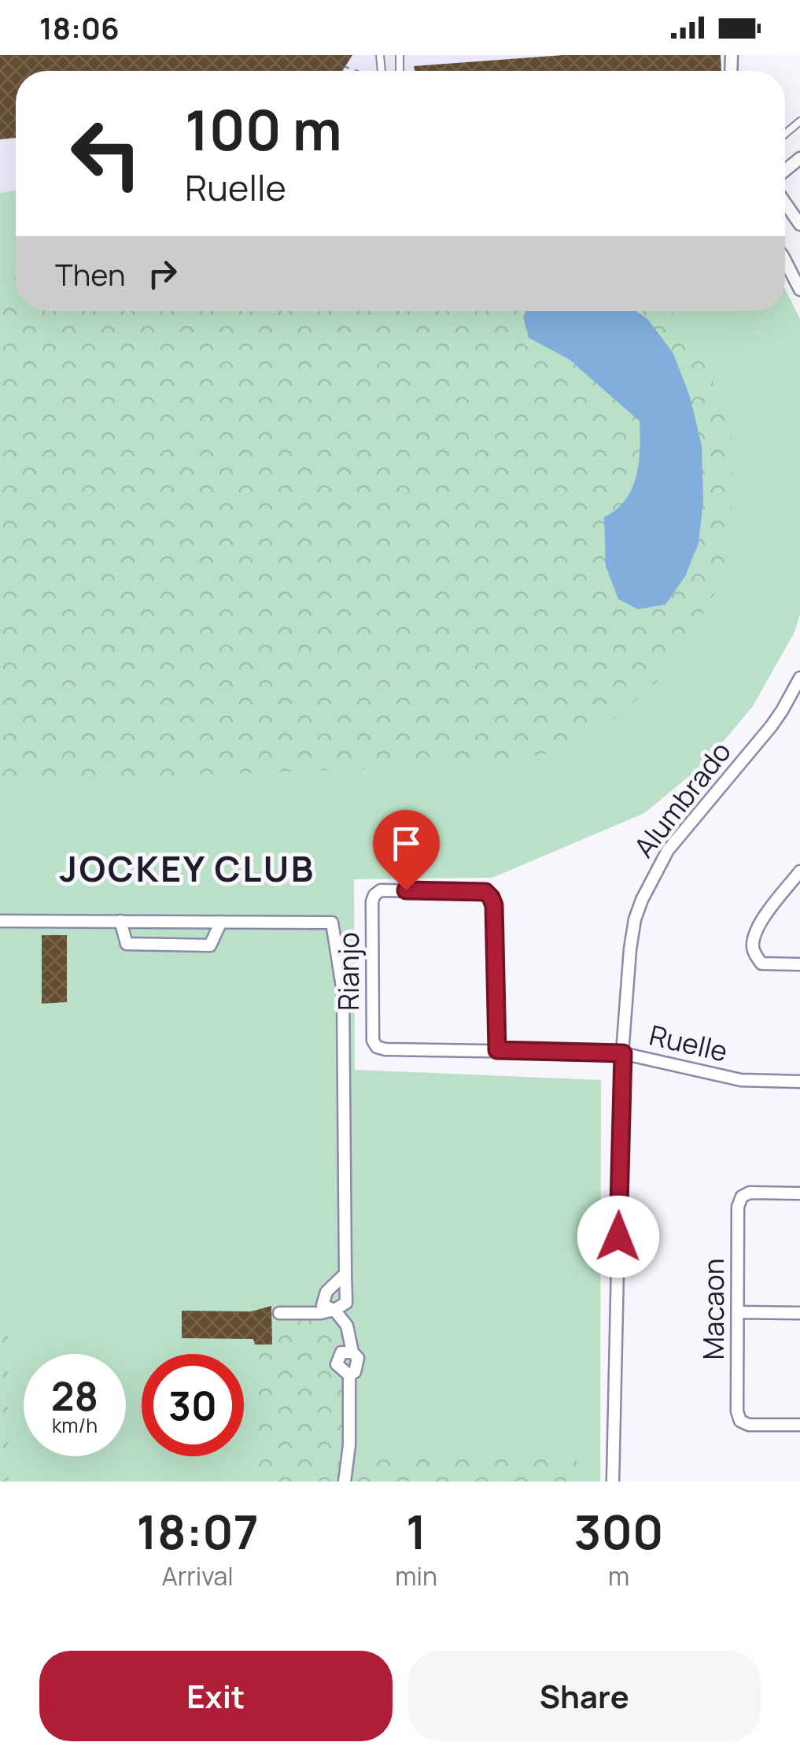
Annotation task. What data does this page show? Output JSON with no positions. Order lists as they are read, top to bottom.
{
  "streets": {
    "street": [
      "Alumbrado",
      "Rianjo",
      "Ruelle",
      "Macaon"
    ]
  },
  "crossings": [
    ["Alumbrado", "Ruelle"],
    ["Rianjo", "Ruelle"]
  ],
  "districts": ["JOCKEY CLUB"],
  "page": {
    "status": "18:06",
    "turn": ["100 m", "Ruelle"],
    "then": "Then",
    "speed": "28 km/h",
    "limit": "30",
    "eta": [
      "18:07",
      "Arrival",
      "1",
      "min",
      "300",
      "m"
    ],
    "buttons": ["Exit", "Share"]
  }
}
